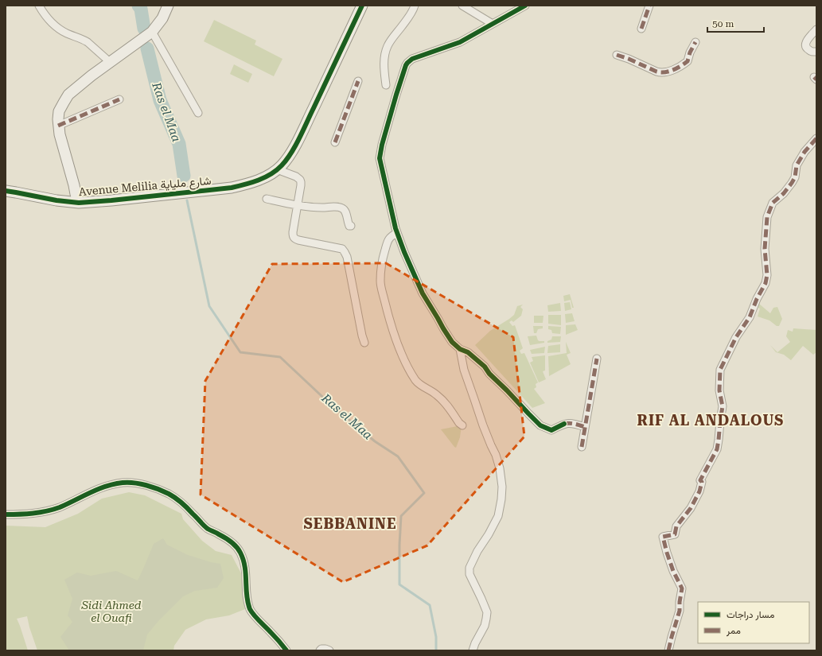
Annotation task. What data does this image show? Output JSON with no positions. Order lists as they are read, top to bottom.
{
  "streets": {
    "street": ["Avenue Melilia شارع ملياية"]
  },
  "districts": ["RIF AL ANDALOUS", "SEBBANINE"],
  "water": ["Ras el Maa"],
  "parks": ["Sidi Ahmed el Ouafi"],
  "legend": ["مسار دراجات", "ممر"],
  "scale_bar": "50 m"
}
